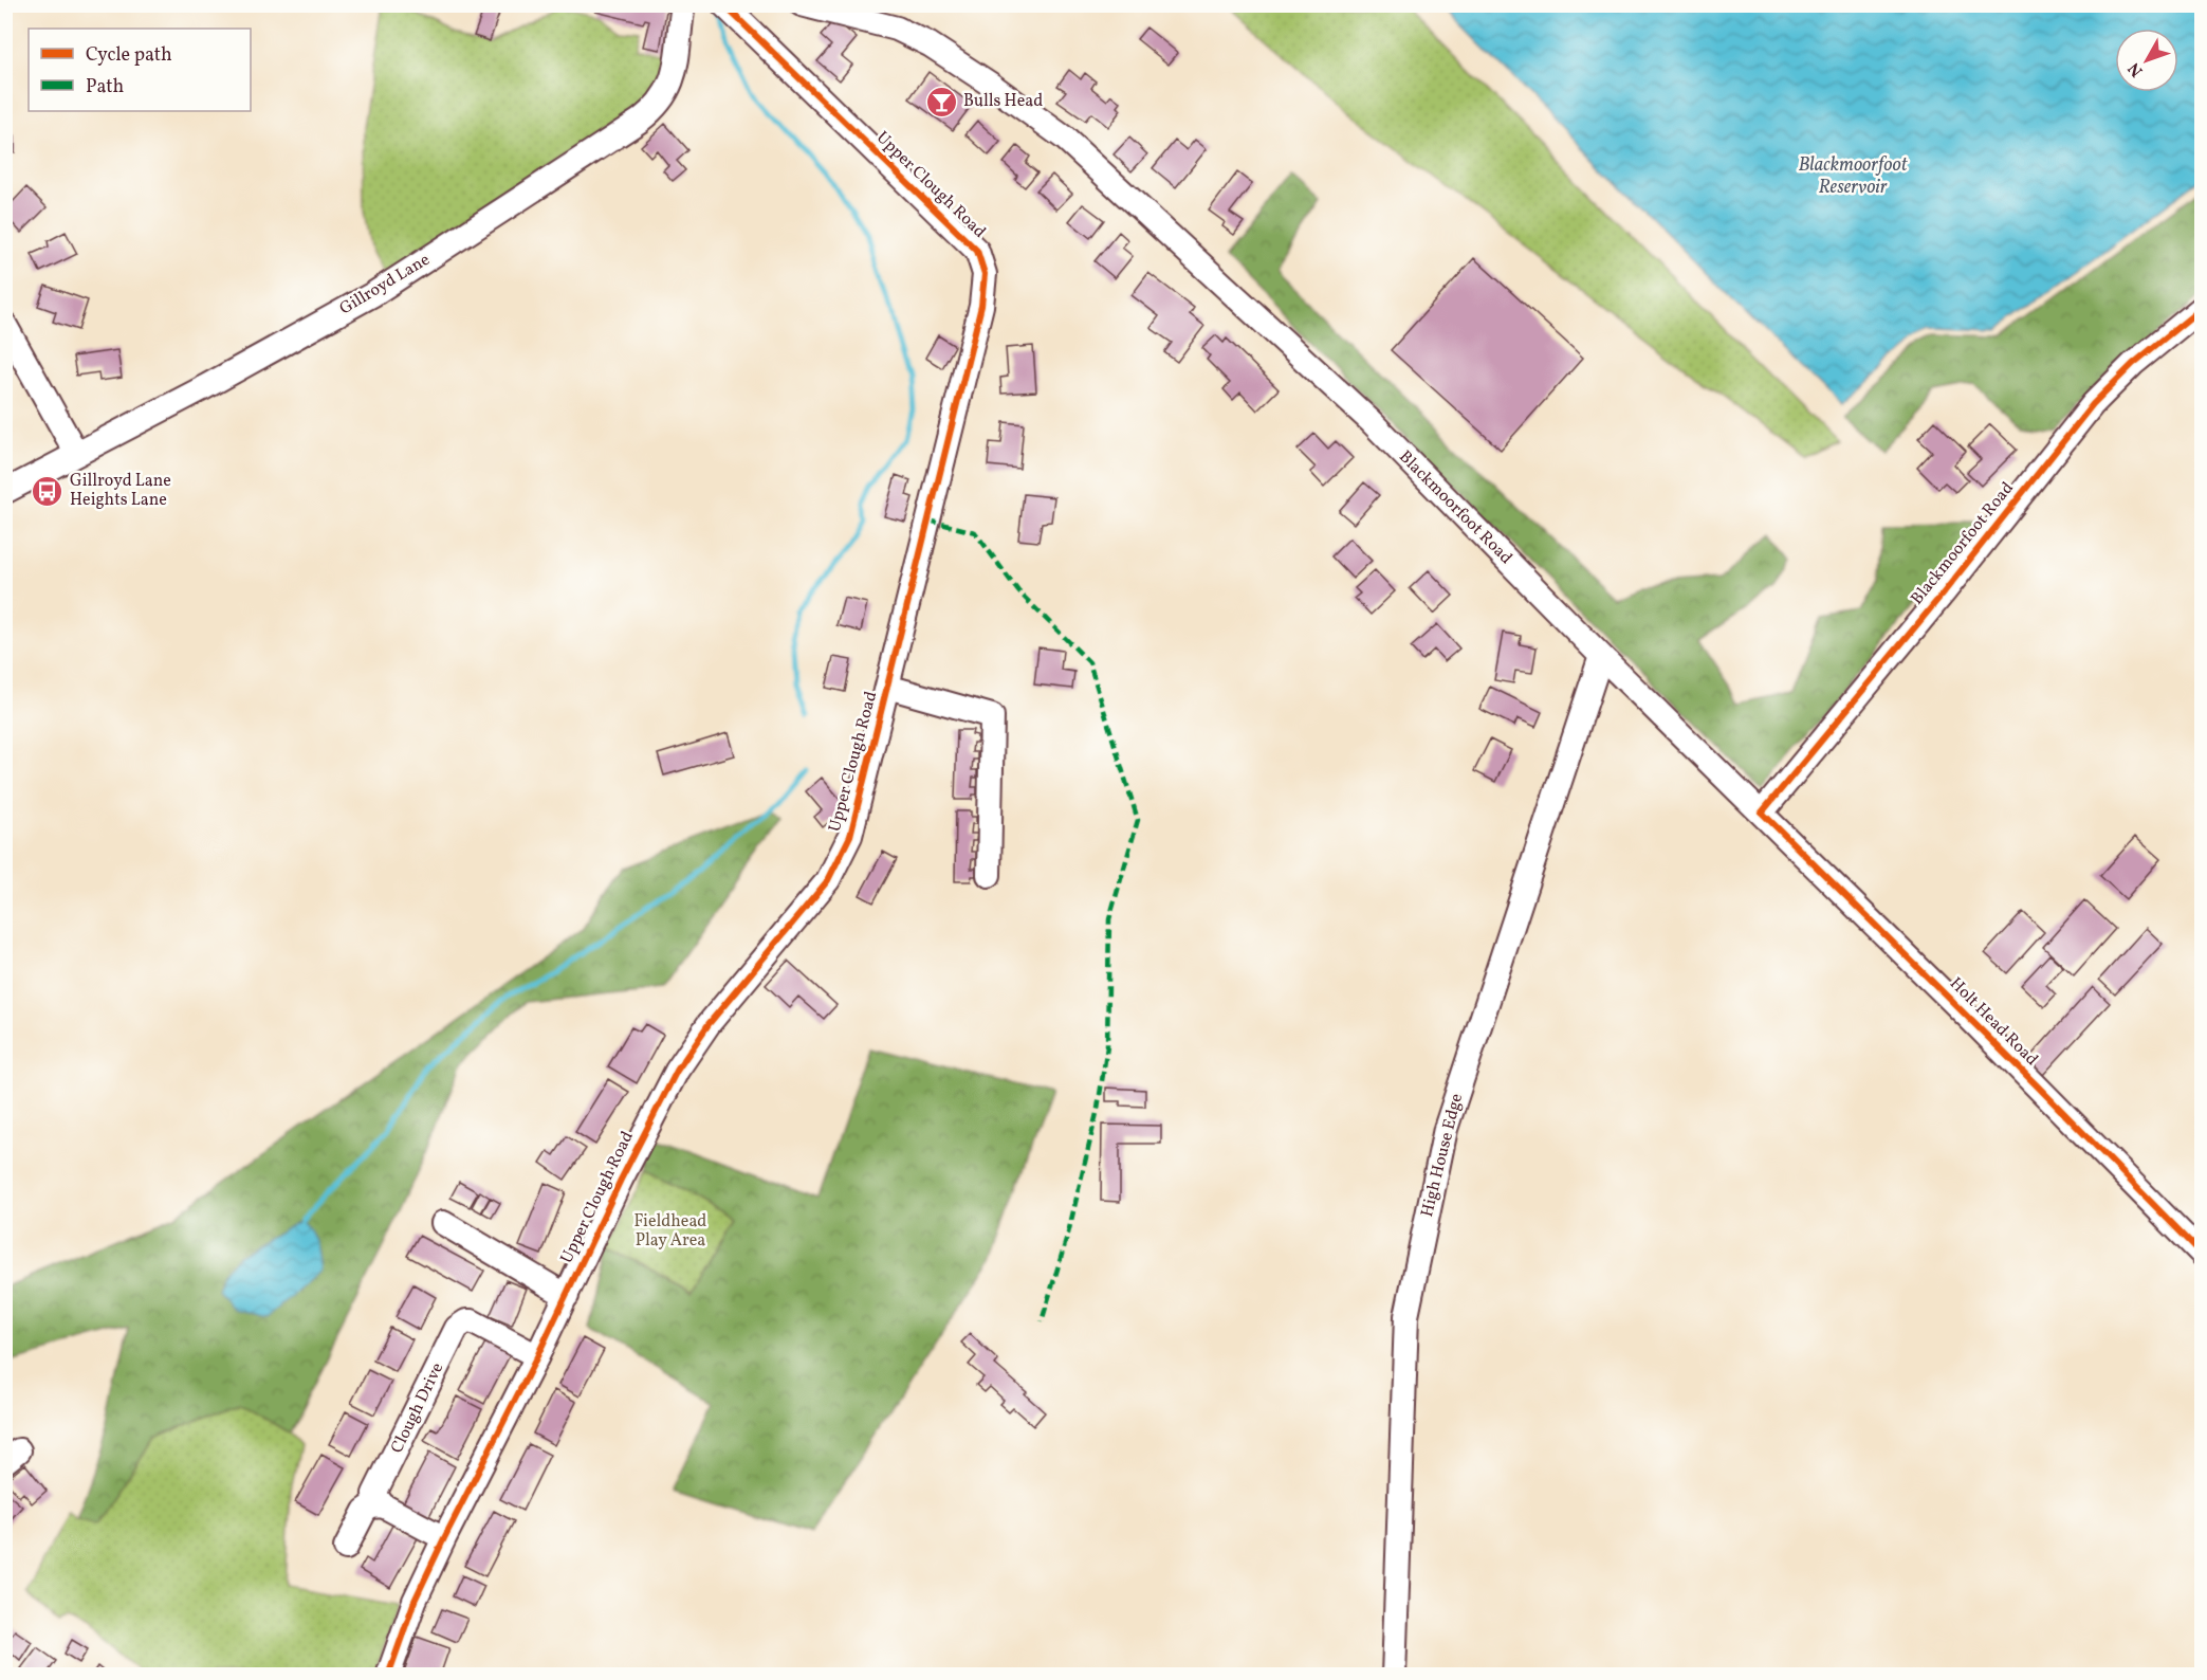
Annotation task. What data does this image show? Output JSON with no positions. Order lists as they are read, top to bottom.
{
  "streets": {
    "street": [
      "Upper Clough Road",
      "Gillroyd Lane",
      "Blackmoorfoot Road",
      "Holt Head Road",
      "High House Edge",
      "Clough Drive"
    ]
  },
  "crossings": [
    ["Upper Clough Road", "Clough Drive"],
    ["Blackmoorfoot Road", "Holt Head Road"],
    ["Blackmoorfoot Road", "High House Edge"]
  ],
  "water": ["Blackmoorfoot Reservoir"],
  "parks": ["Fieldhead Play Area"],
  "places": {
    "bar": ["Bulls Head"],
    "bus stop": ["Gillroyd Lane Heights Lane"]
  },
  "legend": ["Cycle path", "Path"],
  "north": "bottom left"
}
